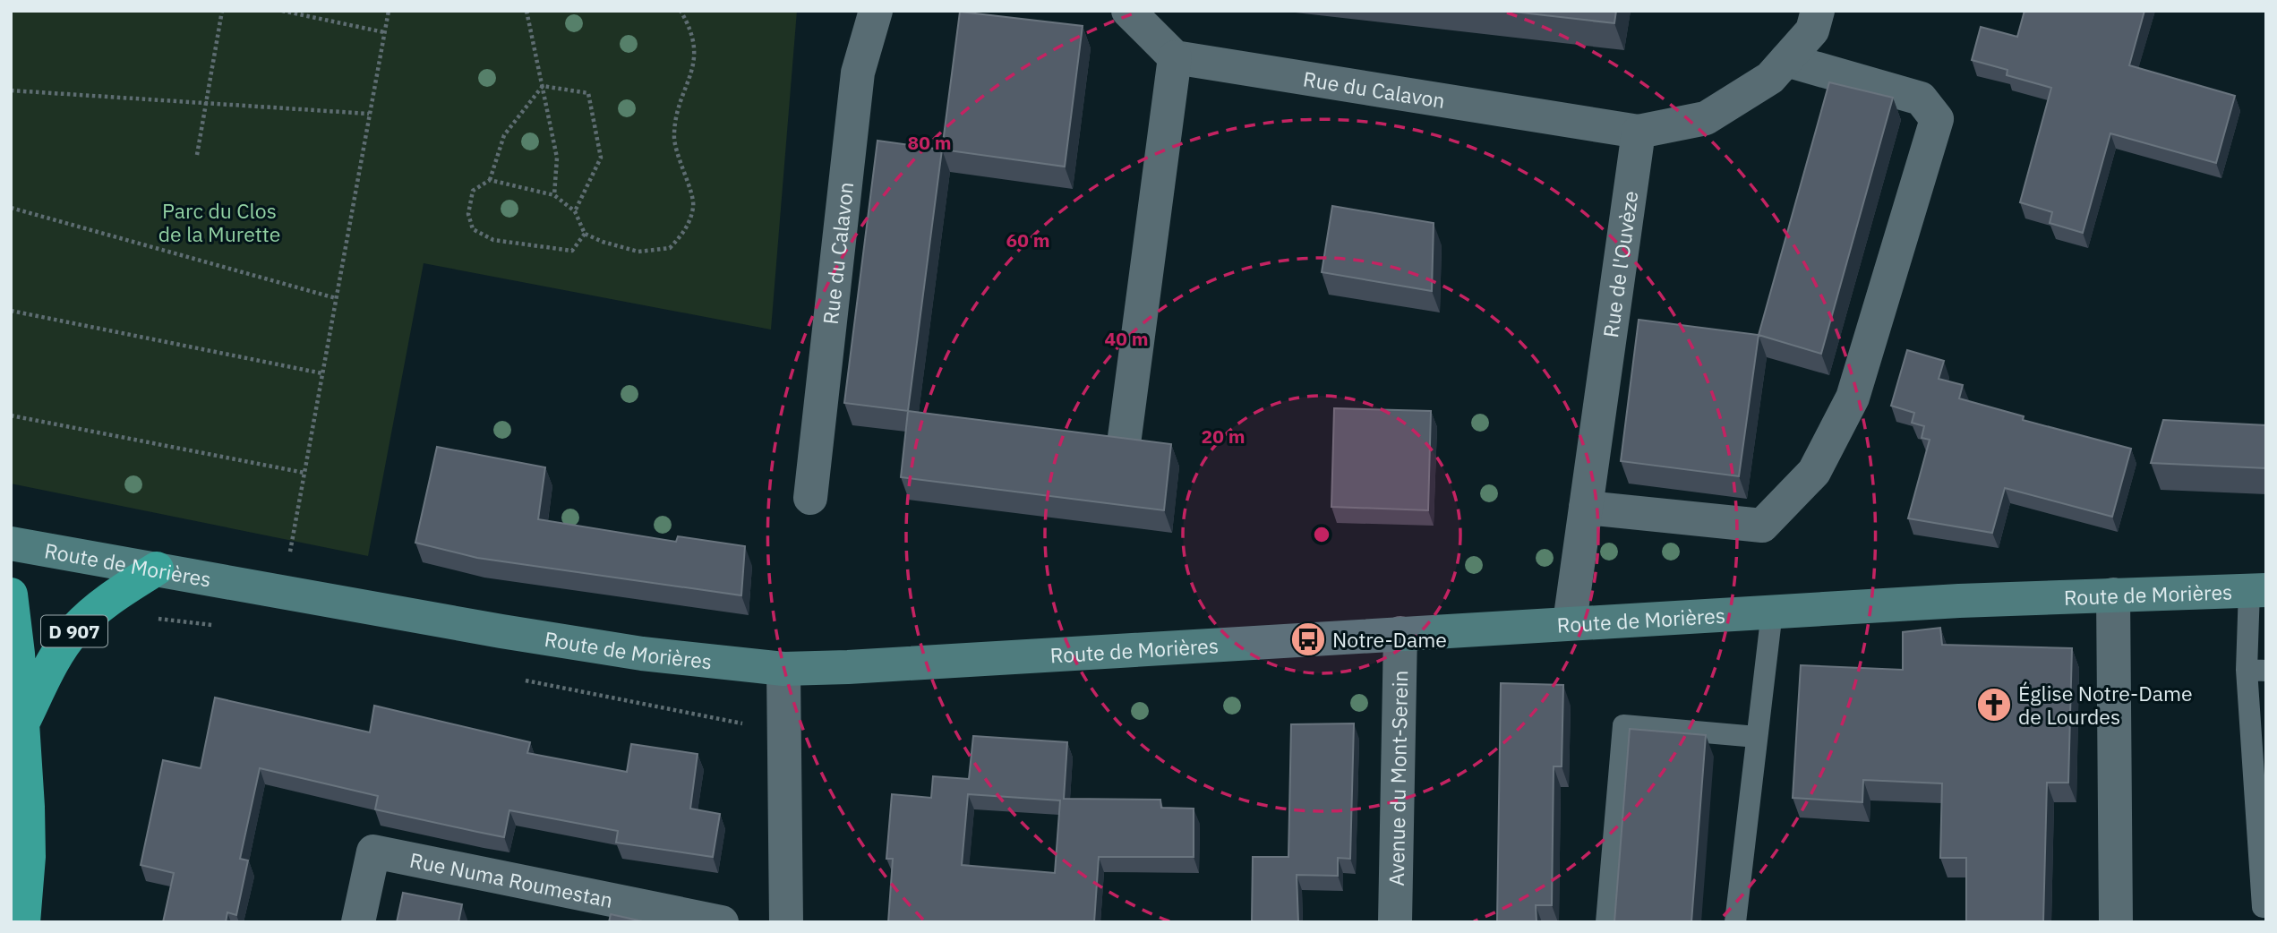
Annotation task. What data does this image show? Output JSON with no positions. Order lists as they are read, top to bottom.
{
  "streets": {
    "highway": ["D 907"],
    "main road": ["Route de Morières"],
    "street": [
      "Rue du Calavon",
      "Rue de l'Ouvèze",
      "Avenue du Mont-Serein",
      "Rue Numa Roumestan"
    ]
  },
  "crossings": [
    ["Rue du Calavon", "Rue de l'Ouvèze"],
    ["Rue de l'Ouvèze", "Route de Morières"],
    ["Route de Morières", "D 907"],
    ["Route de Morières", "Avenue du Mont-Serein"]
  ],
  "parks": ["Parc du Clos de la Murette"],
  "places": {
    "bus stop": ["Notre-Dame"],
    "church": ["Église Notre-Dame de Lourdes"]
  },
  "rings": [
    "80 m",
    "60 m",
    "40 m",
    "20 m"
  ]
}
